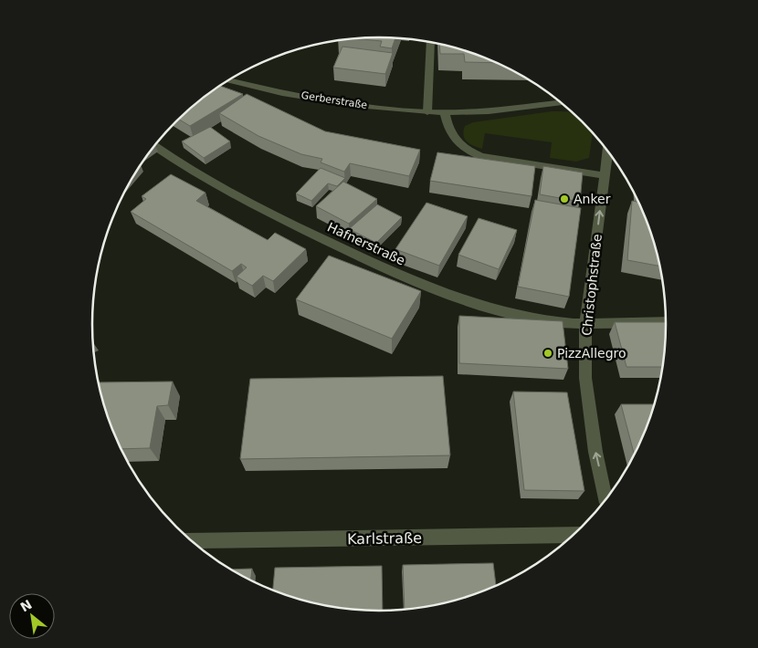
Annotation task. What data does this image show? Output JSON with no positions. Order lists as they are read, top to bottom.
{
  "streets": {
    "street": [
      "Gerberstraße",
      "Hafnerstraße",
      "Christophstraße",
      "Karlstraße"
    ]
  },
  "crossings": [
    ["Hafnerstraße", "Christophstraße"]
  ],
  "one_way": ["Christophstraße"],
  "places": ["Anker", "PizzAllegro"],
  "north": "top left"
}
